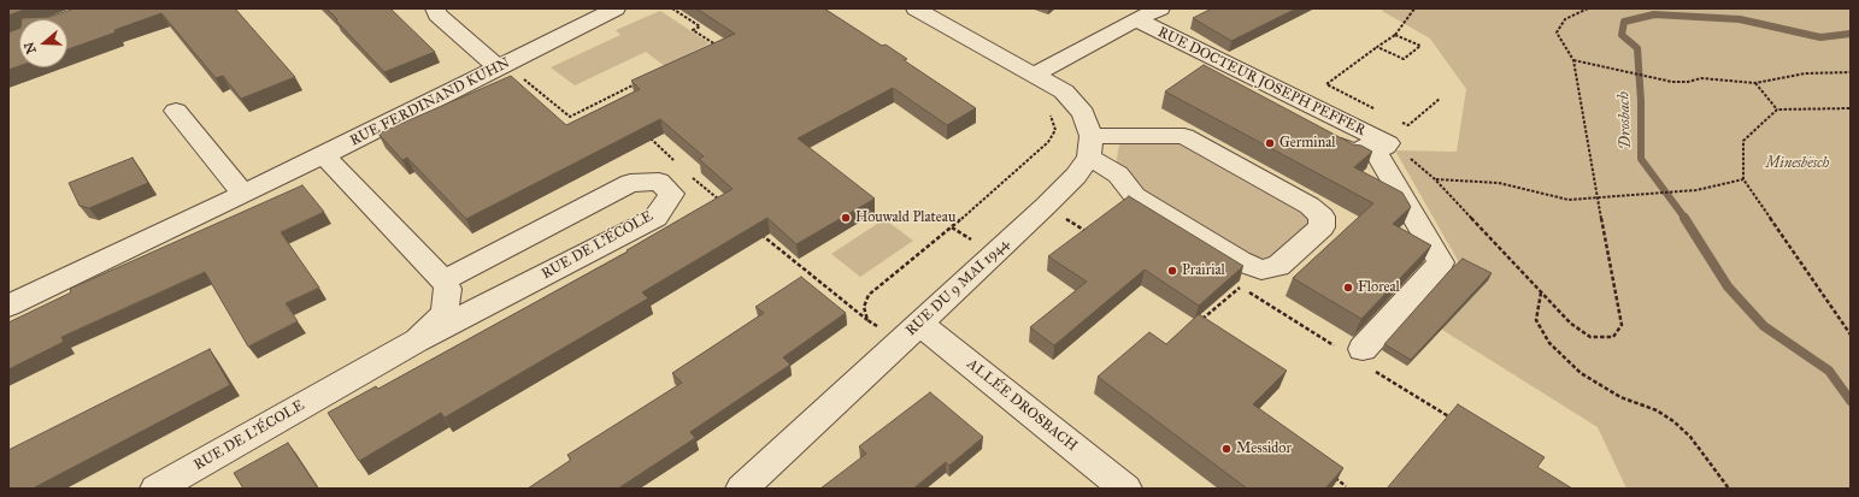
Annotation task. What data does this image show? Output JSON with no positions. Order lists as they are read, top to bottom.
{
  "streets": {
    "street": [
      "RUE DOCTEUR JOSEPH PEFFER",
      "RUE FERDINAND KUHN",
      "RUE DE L'ÉCOLE",
      "RUE DU 9 MAI 1944",
      "ALLÉE DROSBACH"
    ]
  },
  "crossings": [
    ["RUE DU 9 MAI 1944", "ALLÉE DROSBACH"]
  ],
  "water": ["Drosbach"],
  "parks": ["Minesbësch"],
  "places": [
    "Germinal",
    "Houwald Plateau",
    "Prairial",
    "Floreal",
    "Messidor"
  ],
  "north": "left"
}
